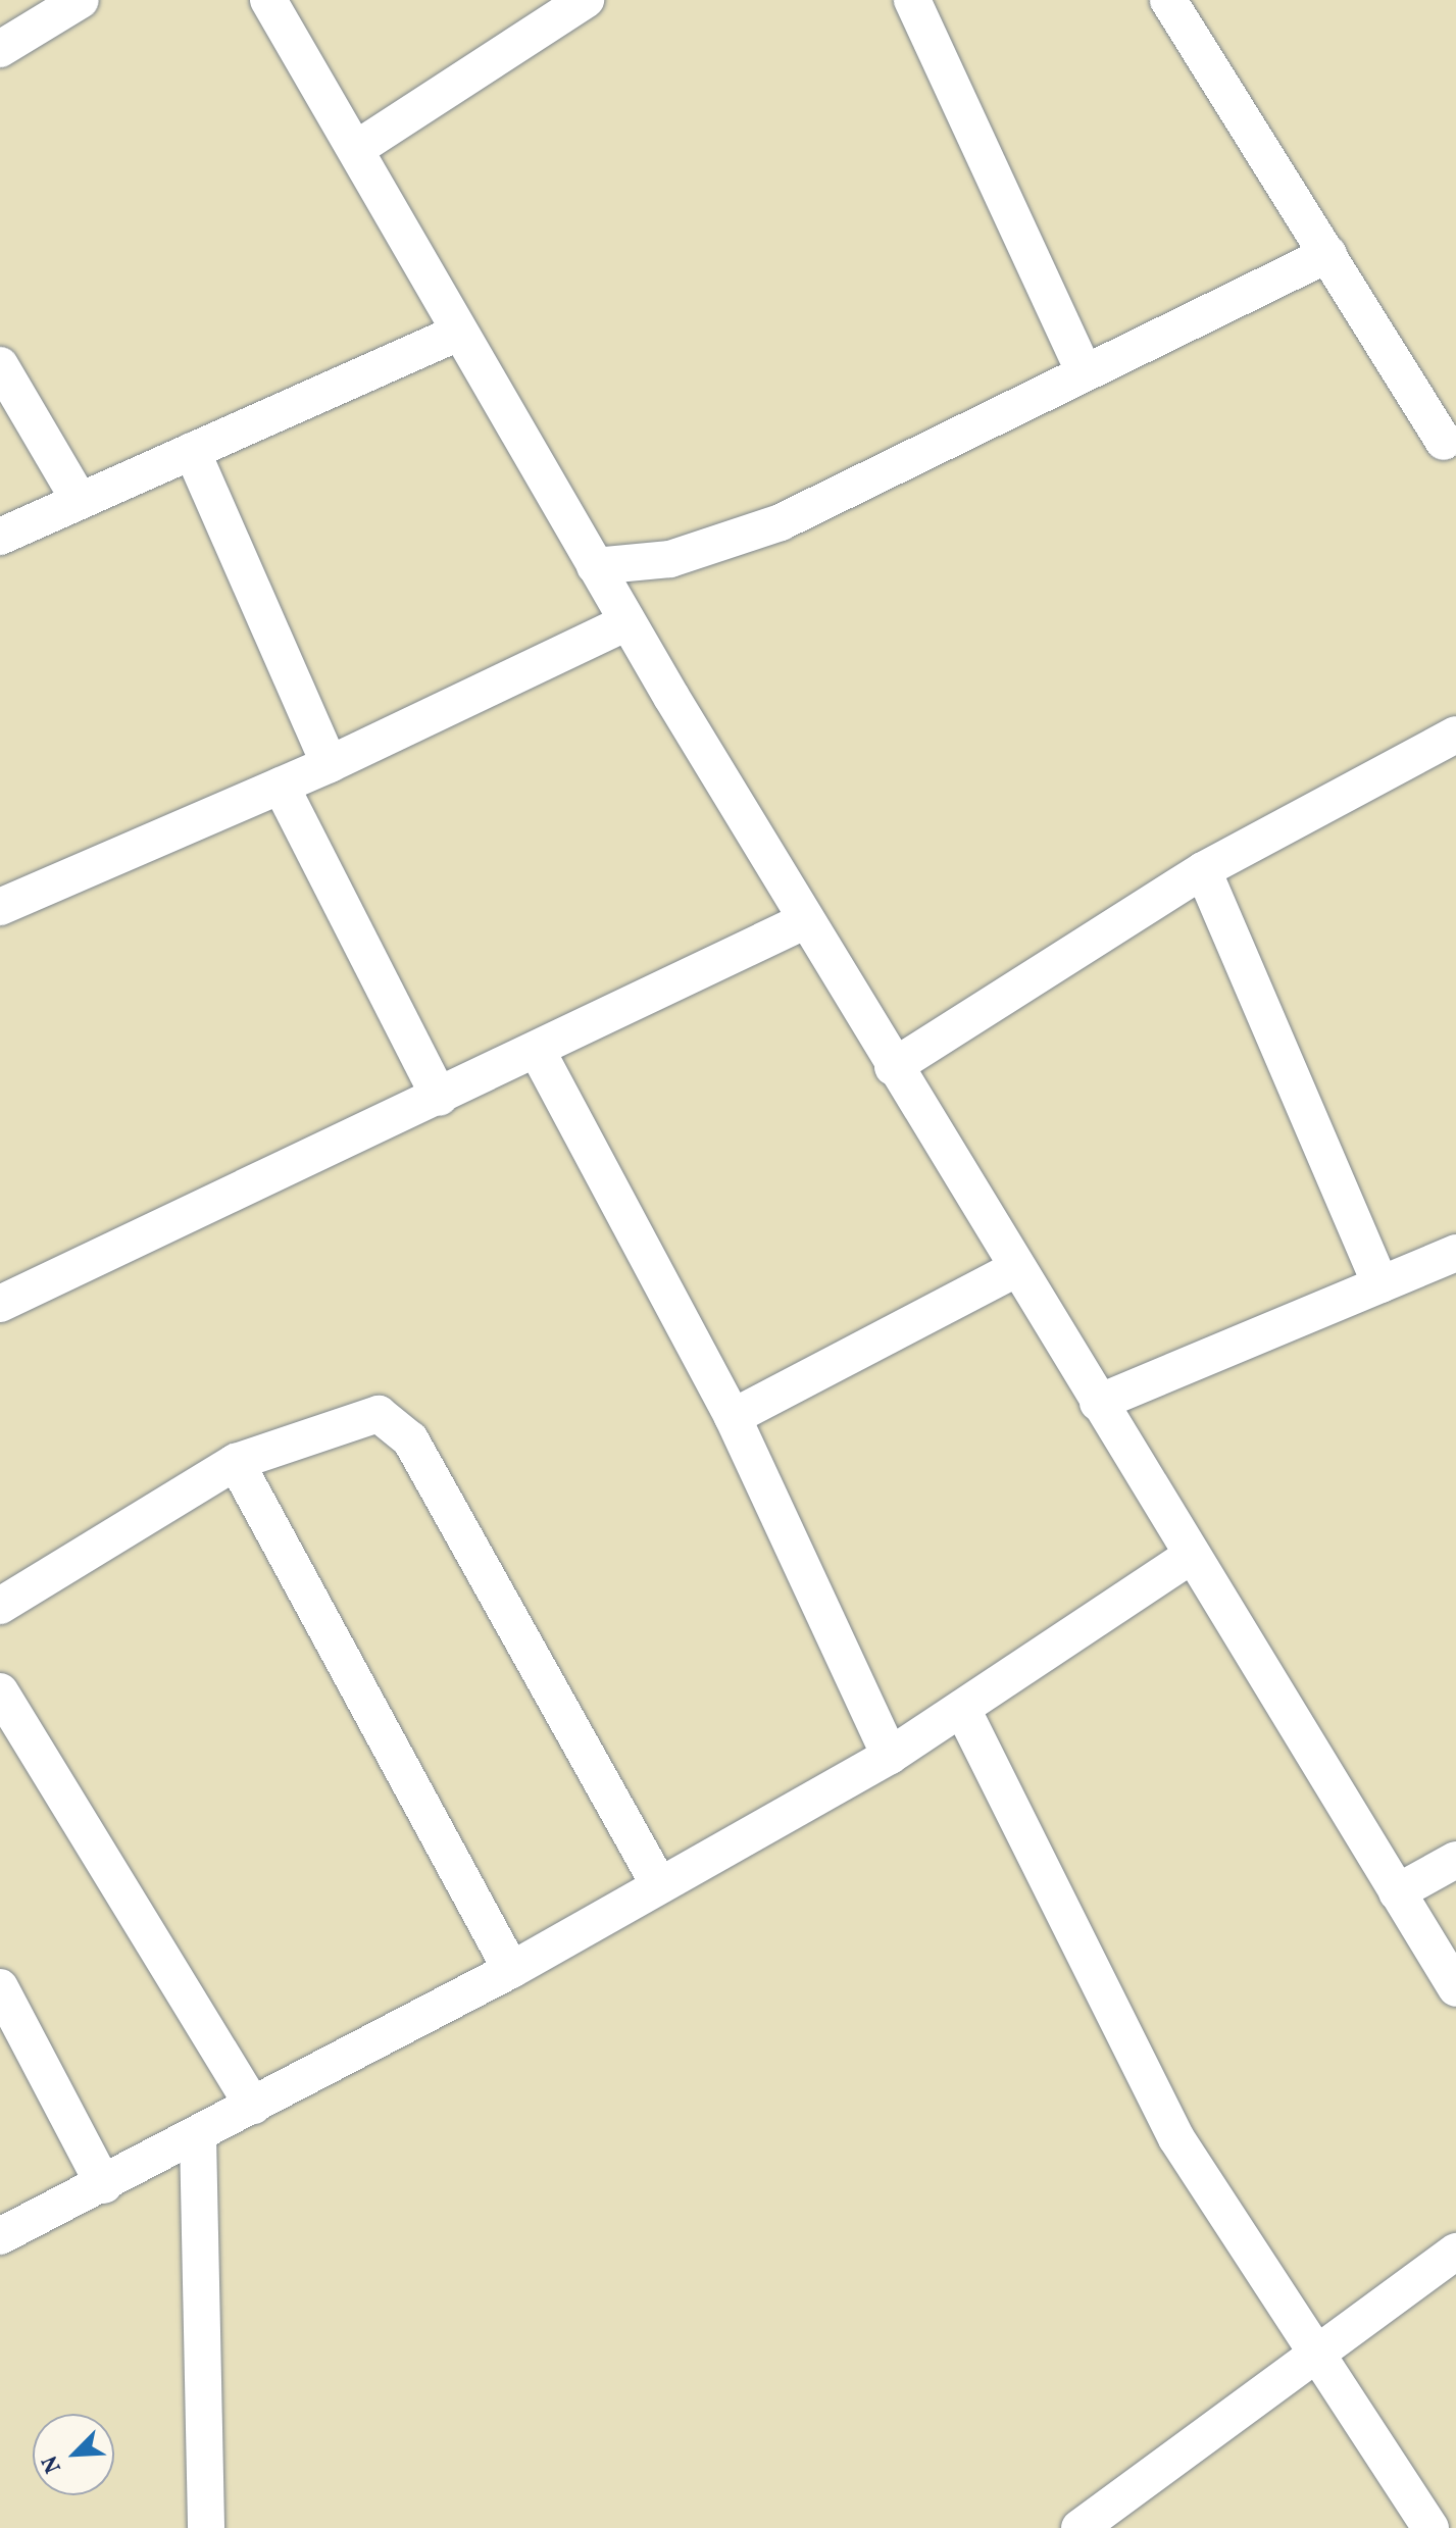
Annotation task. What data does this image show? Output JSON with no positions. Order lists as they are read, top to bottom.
{
  "north": "bottom left"
}
